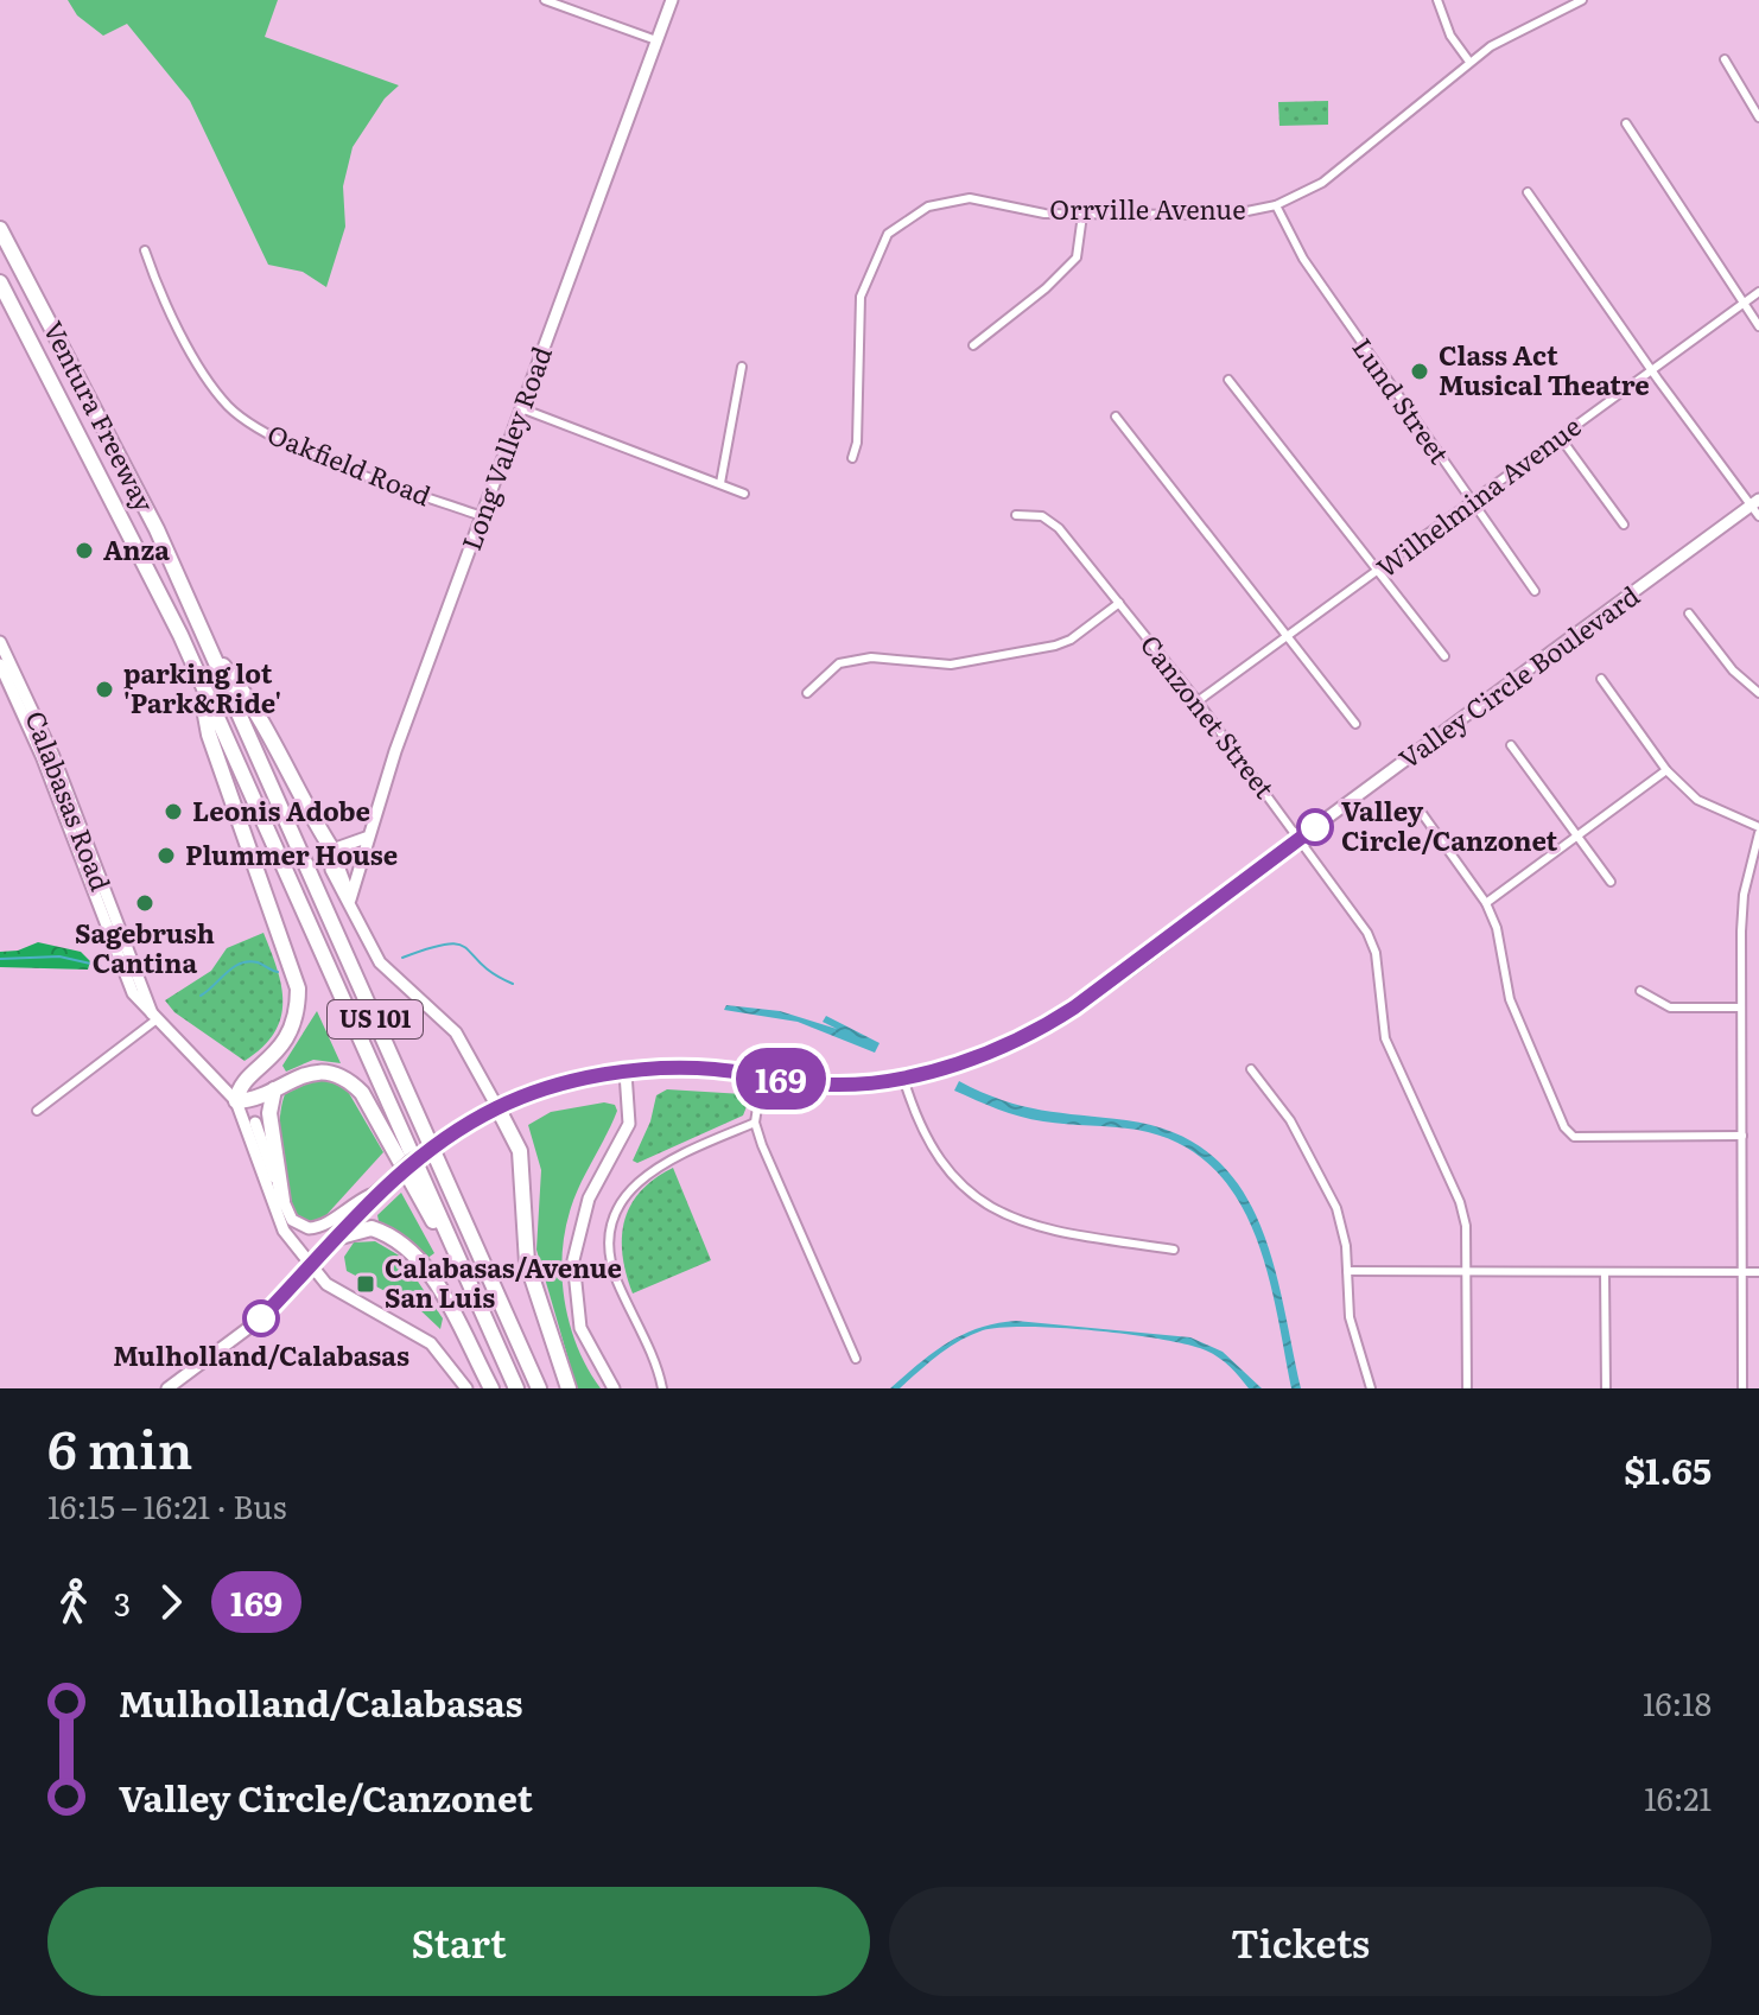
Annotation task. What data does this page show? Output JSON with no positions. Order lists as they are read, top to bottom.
{
  "streets": {
    "highway": ["Ventura Freeway", "US 101"],
    "main road": ["Long Valley Road", "Valley Circle Boulevard", "Calabasas Road"],
    "street": [
      "Orrville Avenue",
      "Lund Street",
      "Oakfield Road",
      "Wilhelmina Avenue",
      "Canzonet Street"
    ]
  },
  "crossings": [
    ["Orrville Avenue", "Lund Street"],
    ["Lund Street", "Wilhelmina Avenue"],
    ["Long Valley Road", "Oakfield Road"],
    ["Wilhelmina Avenue", "Canzonet Street"],
    ["Valley Circle Boulevard", "Canzonet Street"]
  ],
  "places": {
    "other": [
      "Class Act Musical Theatre",
      "Anza",
      "parking lot 'Park&Ride'",
      "Leonis Adobe",
      "Valley Circle/Canzonet",
      "Plummer House",
      "Sagebrush Cantina",
      "Mulholland/Calabasas"
    ],
    "transit": ["Calabasas/Avenue San Luis"]
  },
  "lines": ["bus line 169"],
  "page": {
    "on_map": "169",
    "heading": ["6 min", "16:15 – 16:21 · Bus", "$1.65"],
    "legs": ["3", "169"],
    "list": [
      {
        "name": "Mulholland/Calabasas",
        "value": "16:18"
      },
      {
        "name": "Valley Circle/Canzonet",
        "value": "16:21"
      }
    ],
    "buttons": ["Start", "Tickets"]
  }
}
